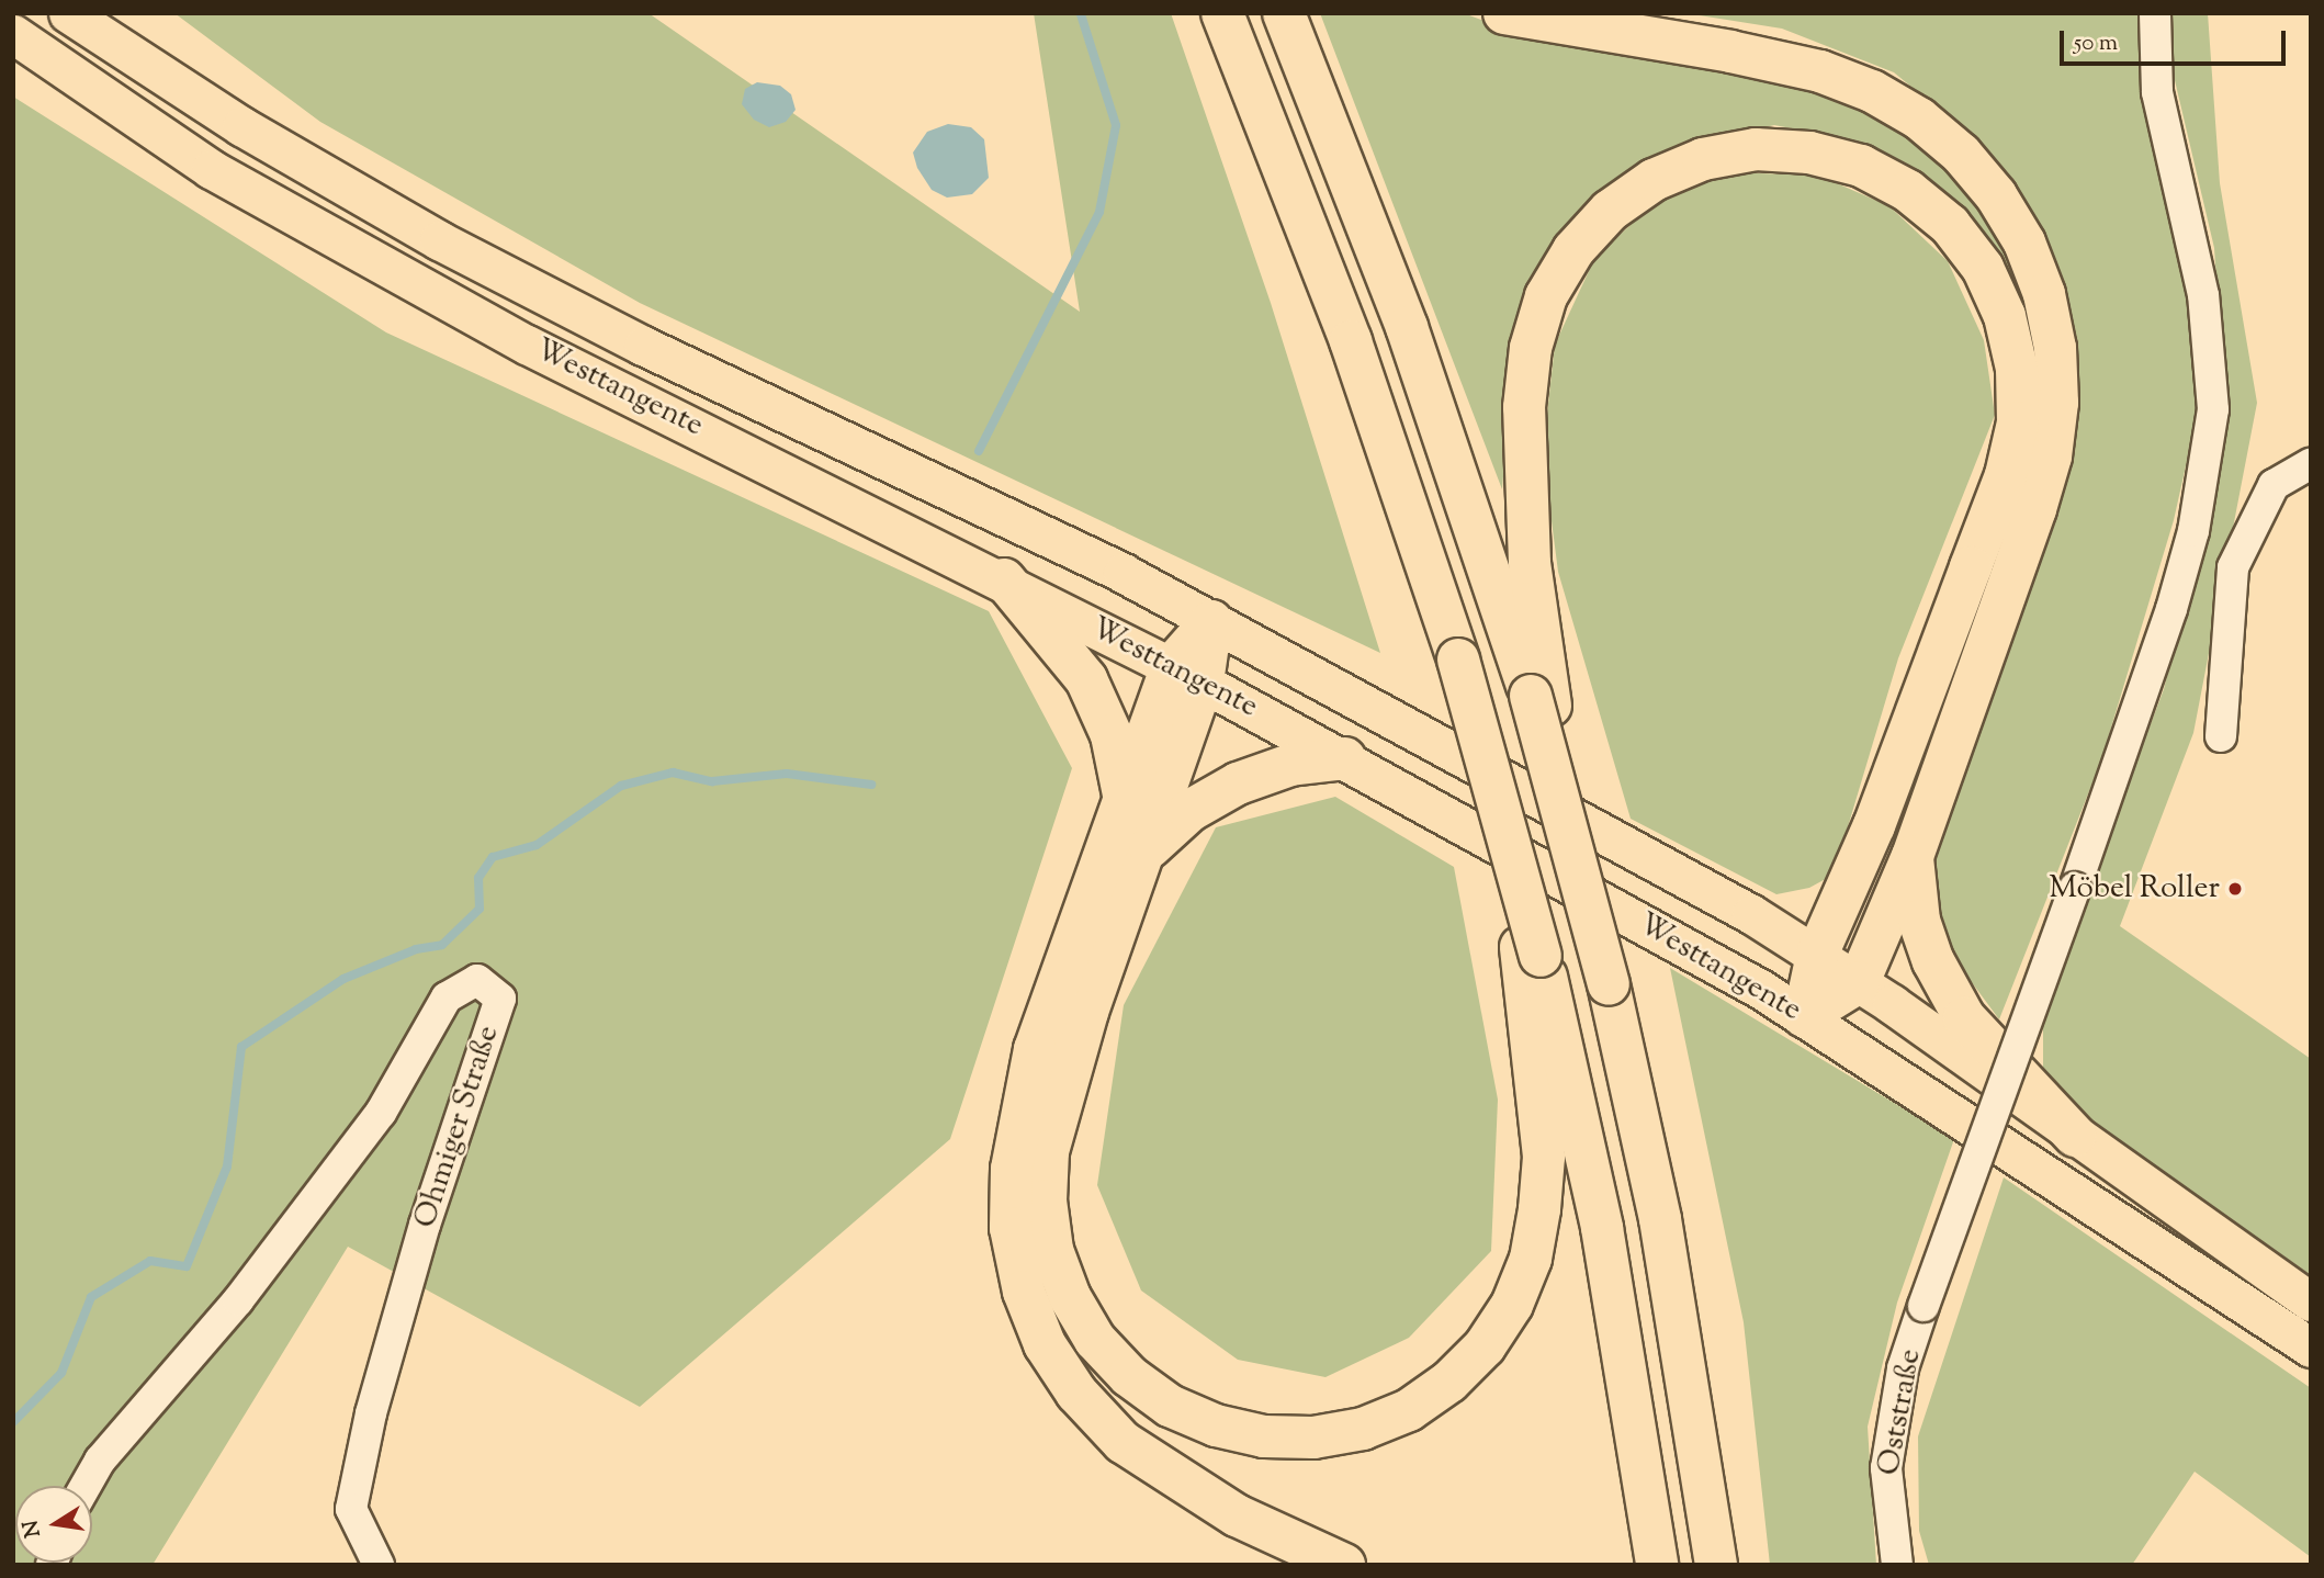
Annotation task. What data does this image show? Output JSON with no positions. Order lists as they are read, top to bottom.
{
  "streets": {
    "main road": ["Westtangente"],
    "street": ["Ohmiger Straße", "Oststraße"]
  },
  "places": ["Möbel Roller"],
  "scale_bar": "50 m",
  "north": "left"
}
